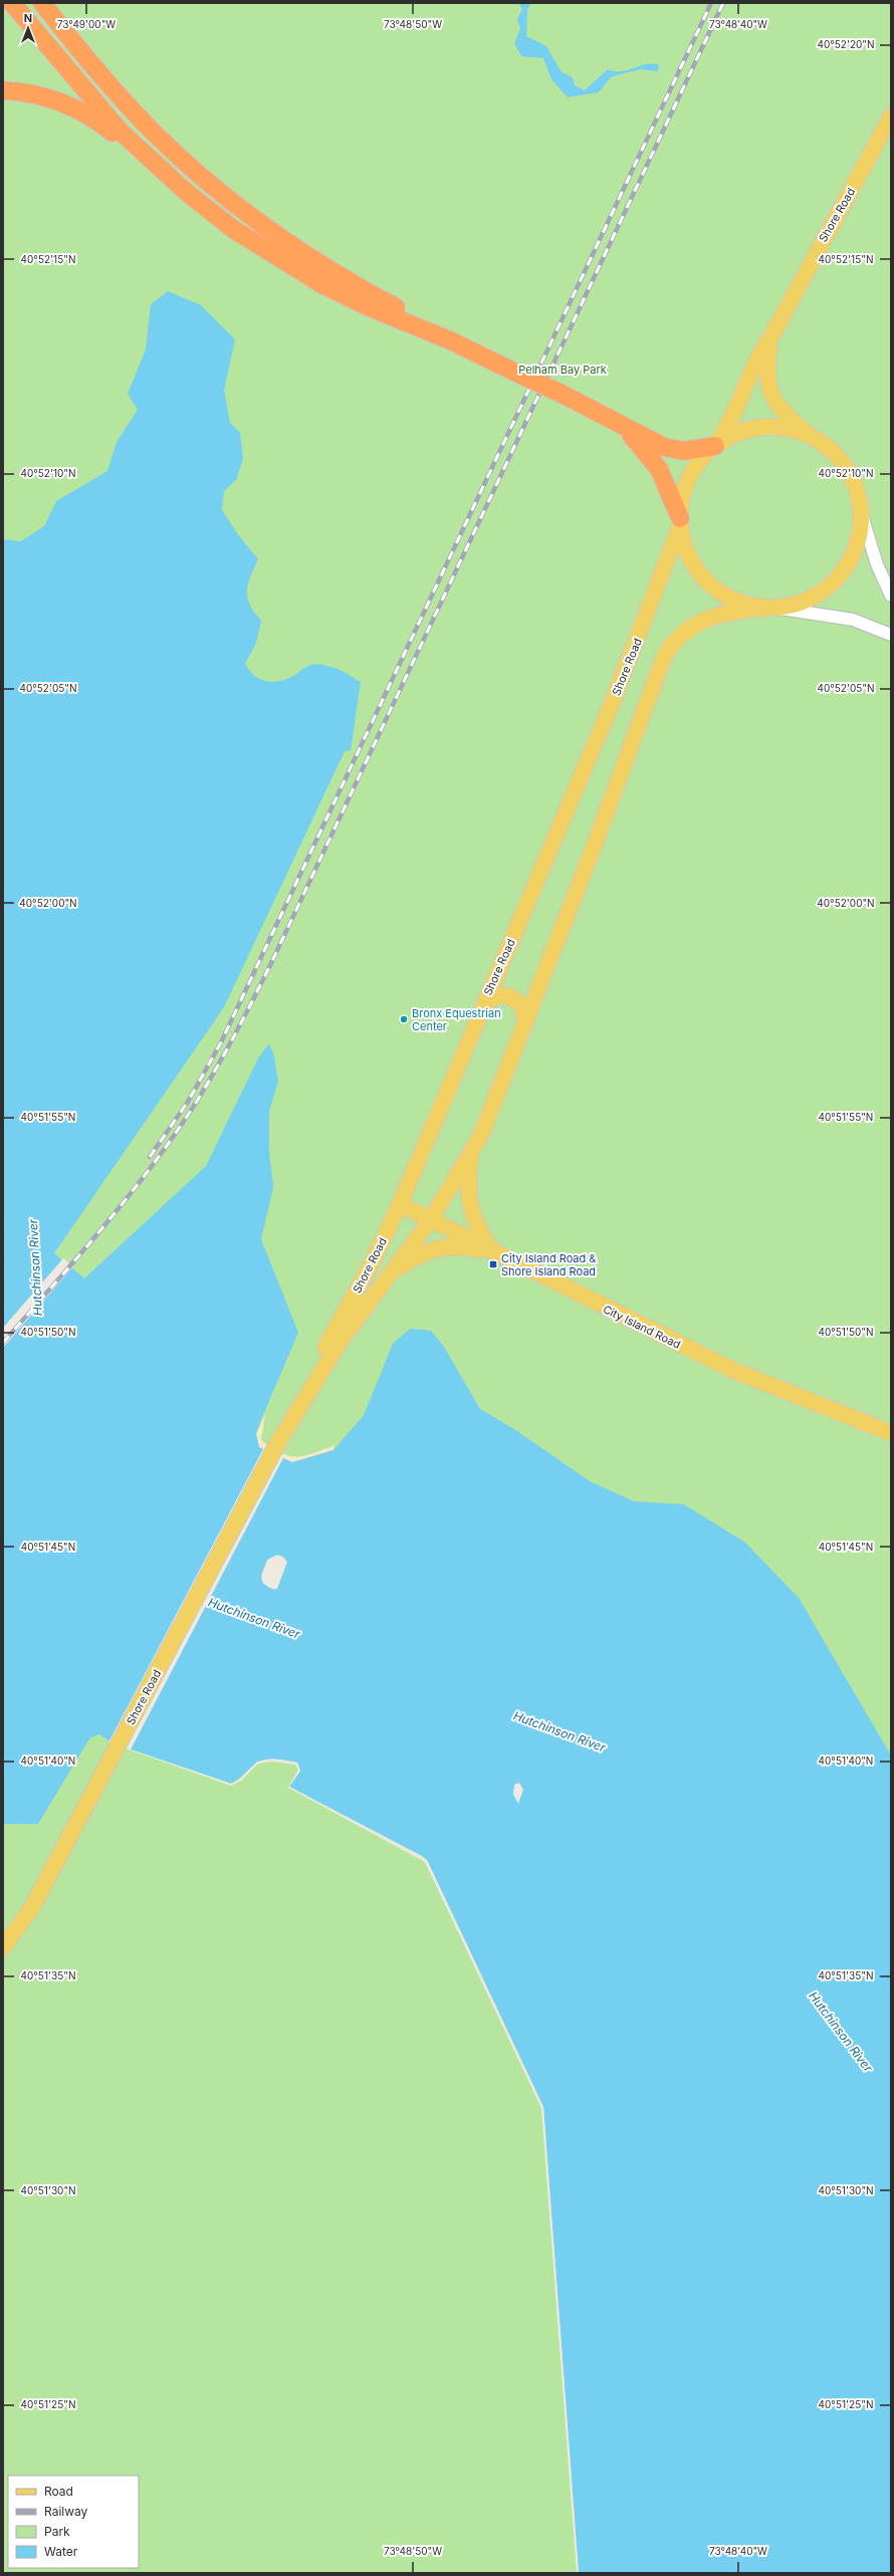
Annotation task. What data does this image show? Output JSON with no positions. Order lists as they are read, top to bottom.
{
  "streets": {
    "main road": ["Shore Road", "City Island Road"]
  },
  "crossings": [
    ["Shore Road", "City Island Road"]
  ],
  "water": ["Hutchinson River"],
  "parks": ["Pelham Bay Park"],
  "places": {
    "other": ["Bronx Equestrian Center"],
    "transit": ["City Island Road & Shore Island Road"]
  },
  "legend": [
    "Road",
    "Railway",
    "Park",
    "Water"
  ],
  "north": "top",
  "coordinates": [
    "73°49'00\"W",
    "73°48'50\"W",
    "73°48'40\"W",
    "40°52'20\"N",
    "40°52'15\"N",
    "40°52'10\"N",
    "40°52'05\"N",
    "40°52'00\"N",
    "40°51'55\"N",
    "40°51'50\"N",
    "40°51'45\"N",
    "40°51'40\"N",
    "40°51'35\"N",
    "40°51'30\"N",
    "40°51'25\"N"
  ]
}
